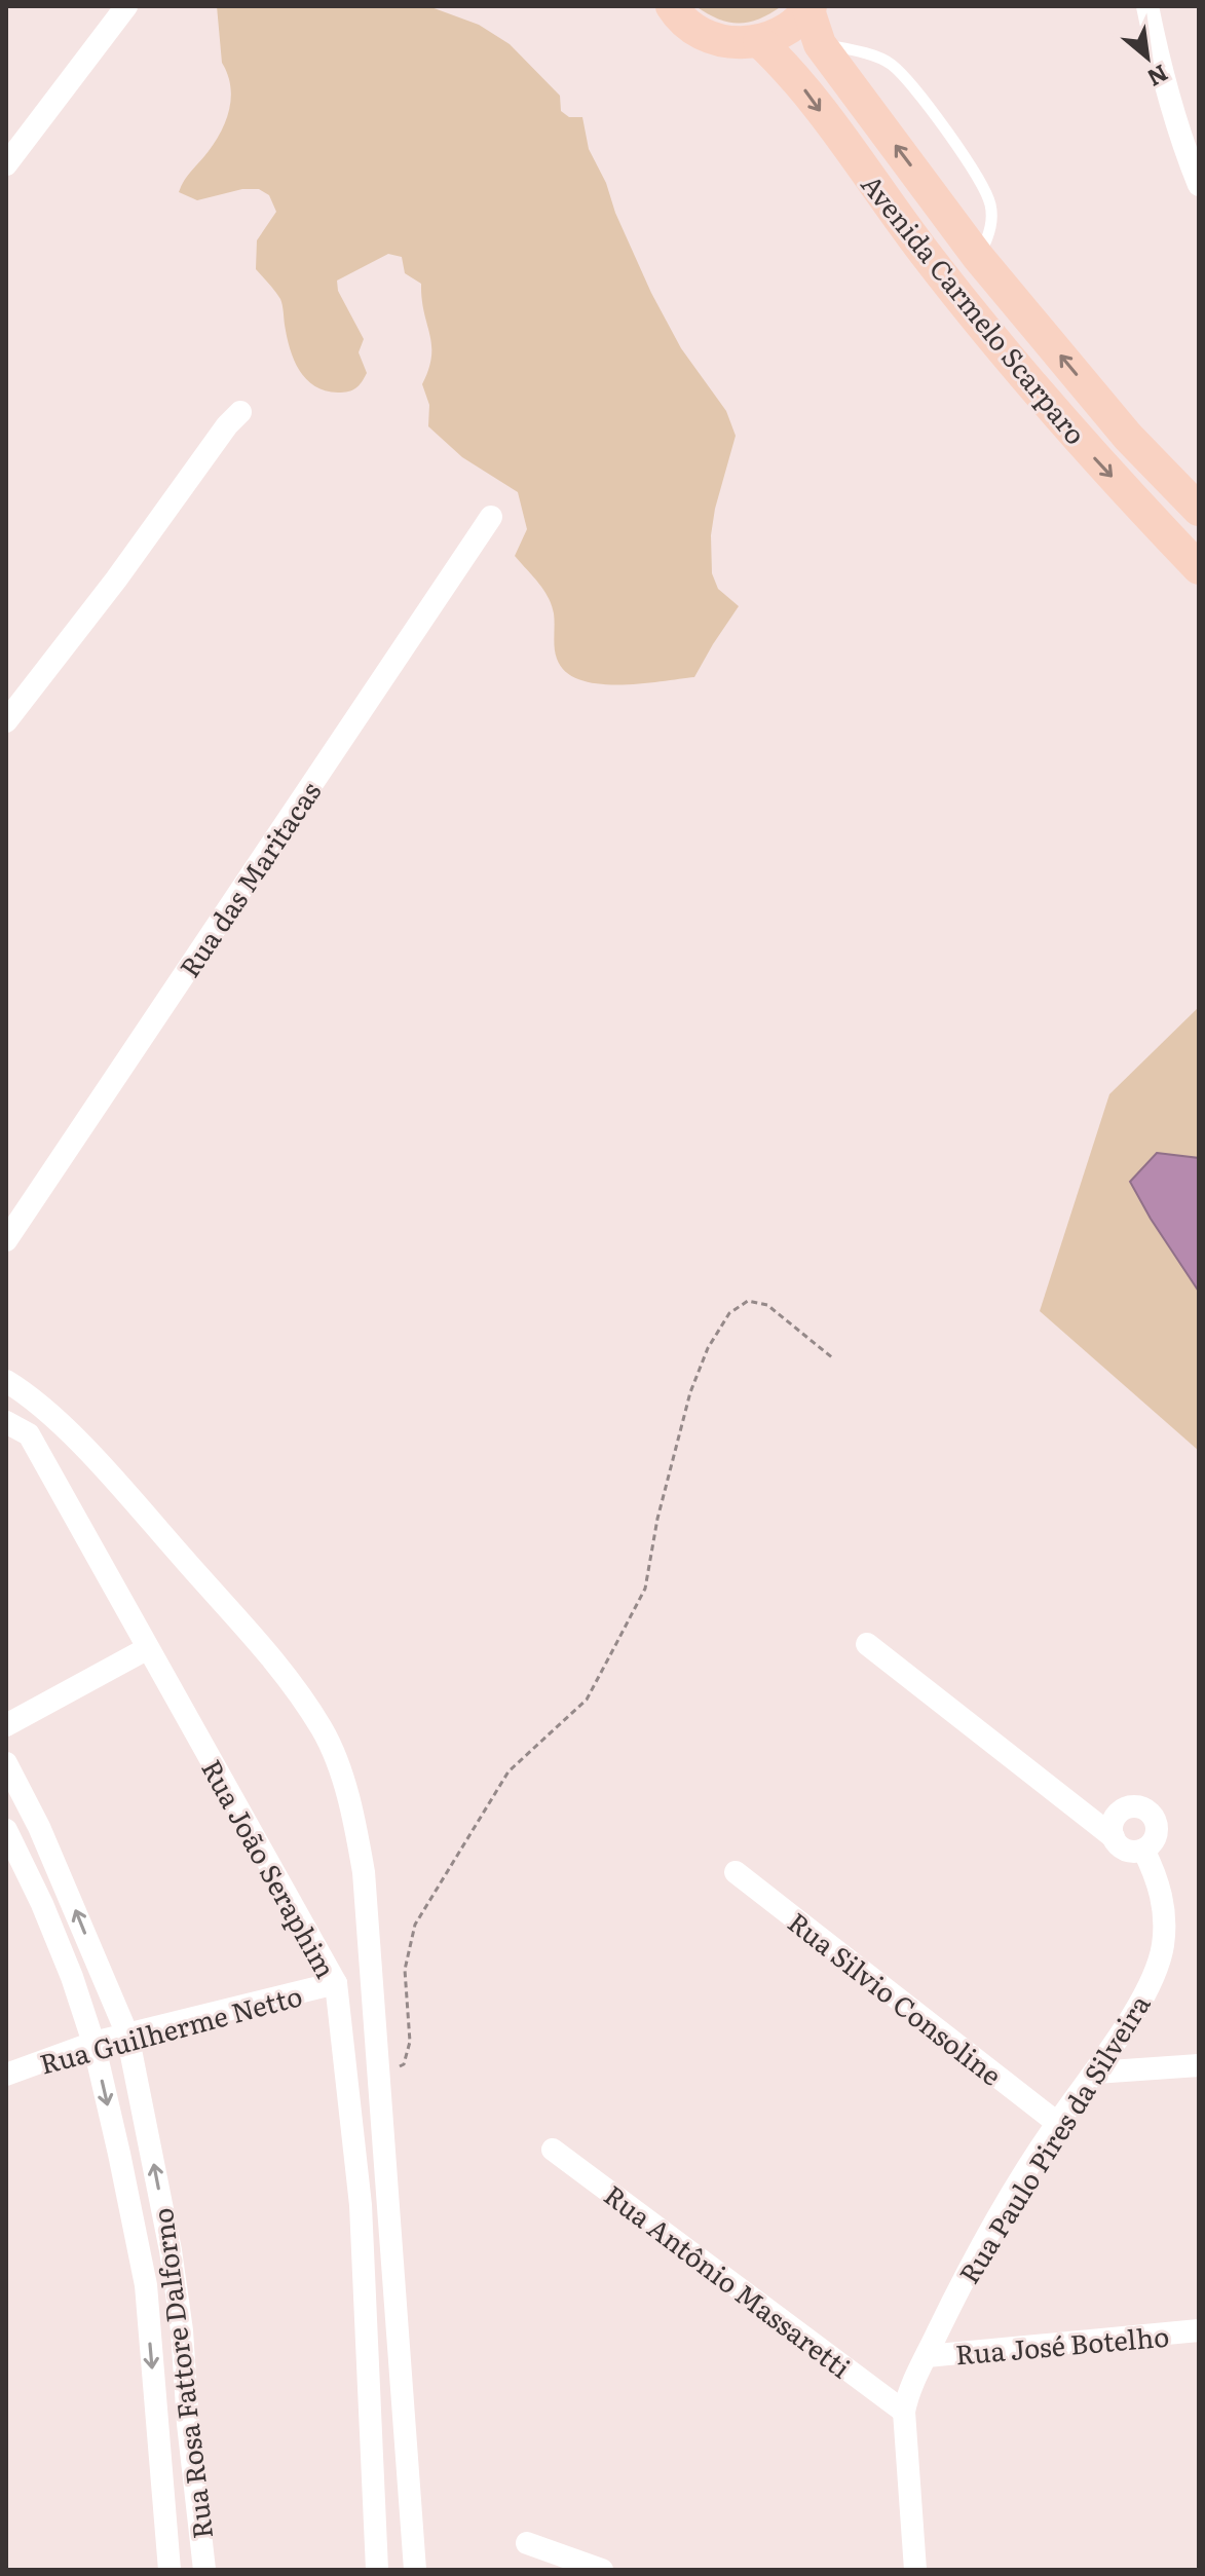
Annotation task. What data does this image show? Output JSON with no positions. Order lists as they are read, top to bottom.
{
  "streets": {
    "main road": ["Avenida Carmelo Scarparo"],
    "street": [
      "Rua das Maritacas",
      "Rua João Seraphim",
      "Rua Silvio Consoline",
      "Rua Guilherme Netto",
      "Rua Paulo Pires da Silveira",
      "Rua Antônio Massaretti",
      "Rua José Botelho",
      "Rua Rosa Fattore Dalforno"
    ]
  },
  "crossings": [
    ["Rua João Seraphim", "Rua Guilherme Netto"],
    ["Rua Silvio Consoline", "Rua Paulo Pires da Silveira"],
    ["Rua Guilherme Netto", "Rua Rosa Fattore Dalforno"],
    ["Rua Paulo Pires da Silveira", "Rua Antônio Massaretti"],
    ["Rua Paulo Pires da Silveira", "Rua José Botelho"]
  ],
  "north": "bottom right"
}
